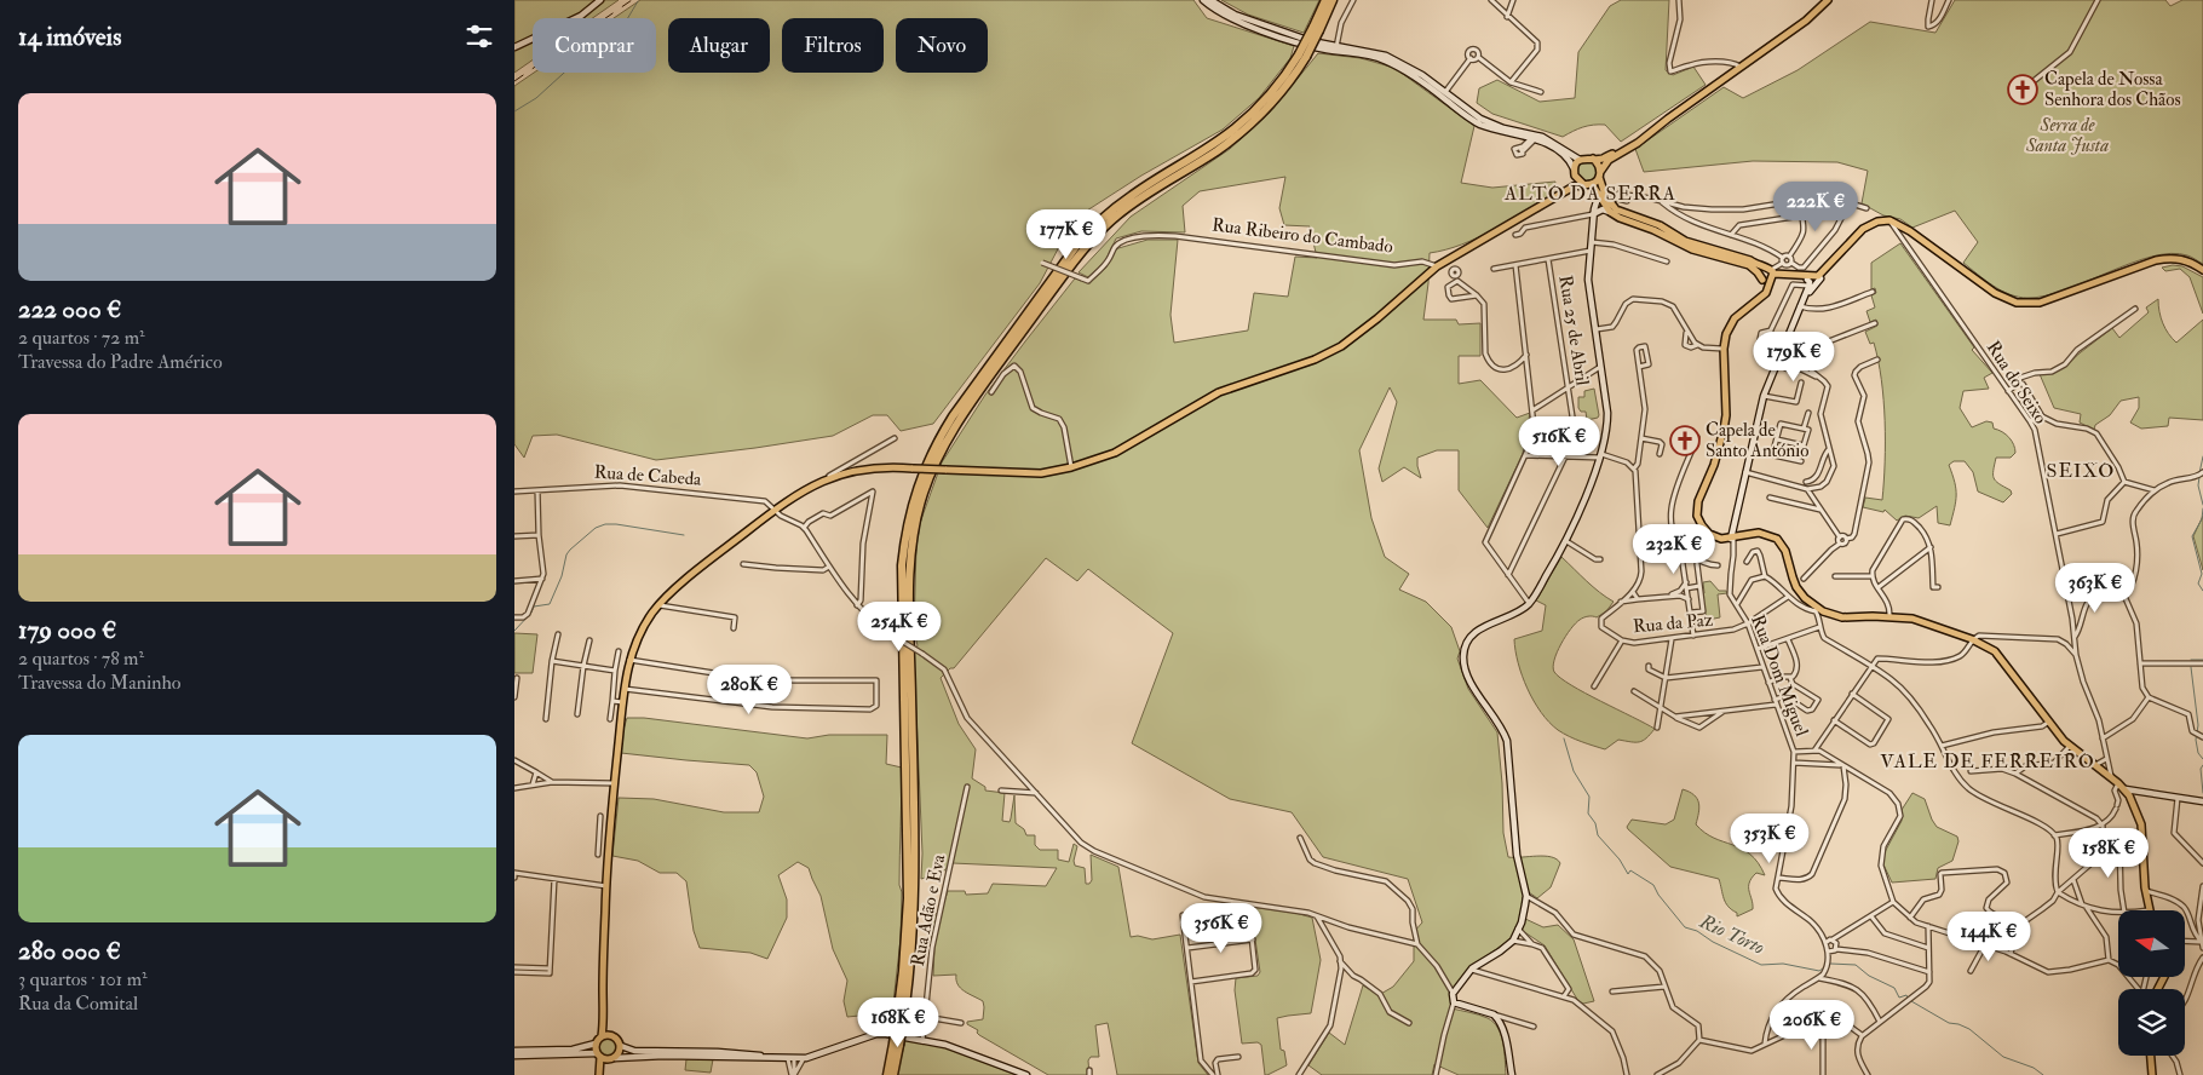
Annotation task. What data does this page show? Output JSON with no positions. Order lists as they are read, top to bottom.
{
  "streets": {
    "street": [
      "Rua Ribeiro do Cambado",
      "Rua 25 de Abril",
      "Rua do Seixo",
      "Rua de Cabeda",
      "Rua da Paz",
      "Rua Dom Miguel",
      "Rua Adão e Eva"
    ]
  },
  "crossings": [
    ["Rua da Paz", "Rua Dom Miguel"]
  ],
  "districts": ["ALTO DA SERRA", "SEIXO", "VALE DE FERREIRO"],
  "water": ["Rio Torto"],
  "parks": ["Serra de Santa Justa"],
  "places": {
    "church": ["Capela de Nossa Senhora dos Chãos", "Capela de Santo António"]
  },
  "north": "left",
  "page": {
    "heading": "14 imóveis",
    "chip": [
      "Comprar",
      "Alugar",
      "Filtros",
      "Novo"
    ],
    "list": [
      {
        "name": "222 000 €",
        "note": "2 quartos · 72 m² · Travessa do Padre Américo"
      },
      {
        "name": "179 000 €",
        "note": "2 quartos · 78 m² · Travessa do Maninho"
      },
      {
        "name": "280 000 €",
        "note": "3 quartos · 101 m² · Rua da Comital"
      }
    ],
    "price": [
      "222K €",
      "177K €",
      "179K €",
      "516K €",
      "232K €",
      "363K €",
      "254K €",
      "280K €",
      "353K €",
      "158K €",
      "356K €",
      "144K €",
      "168K €",
      "206K €"
    ]
  }
}
